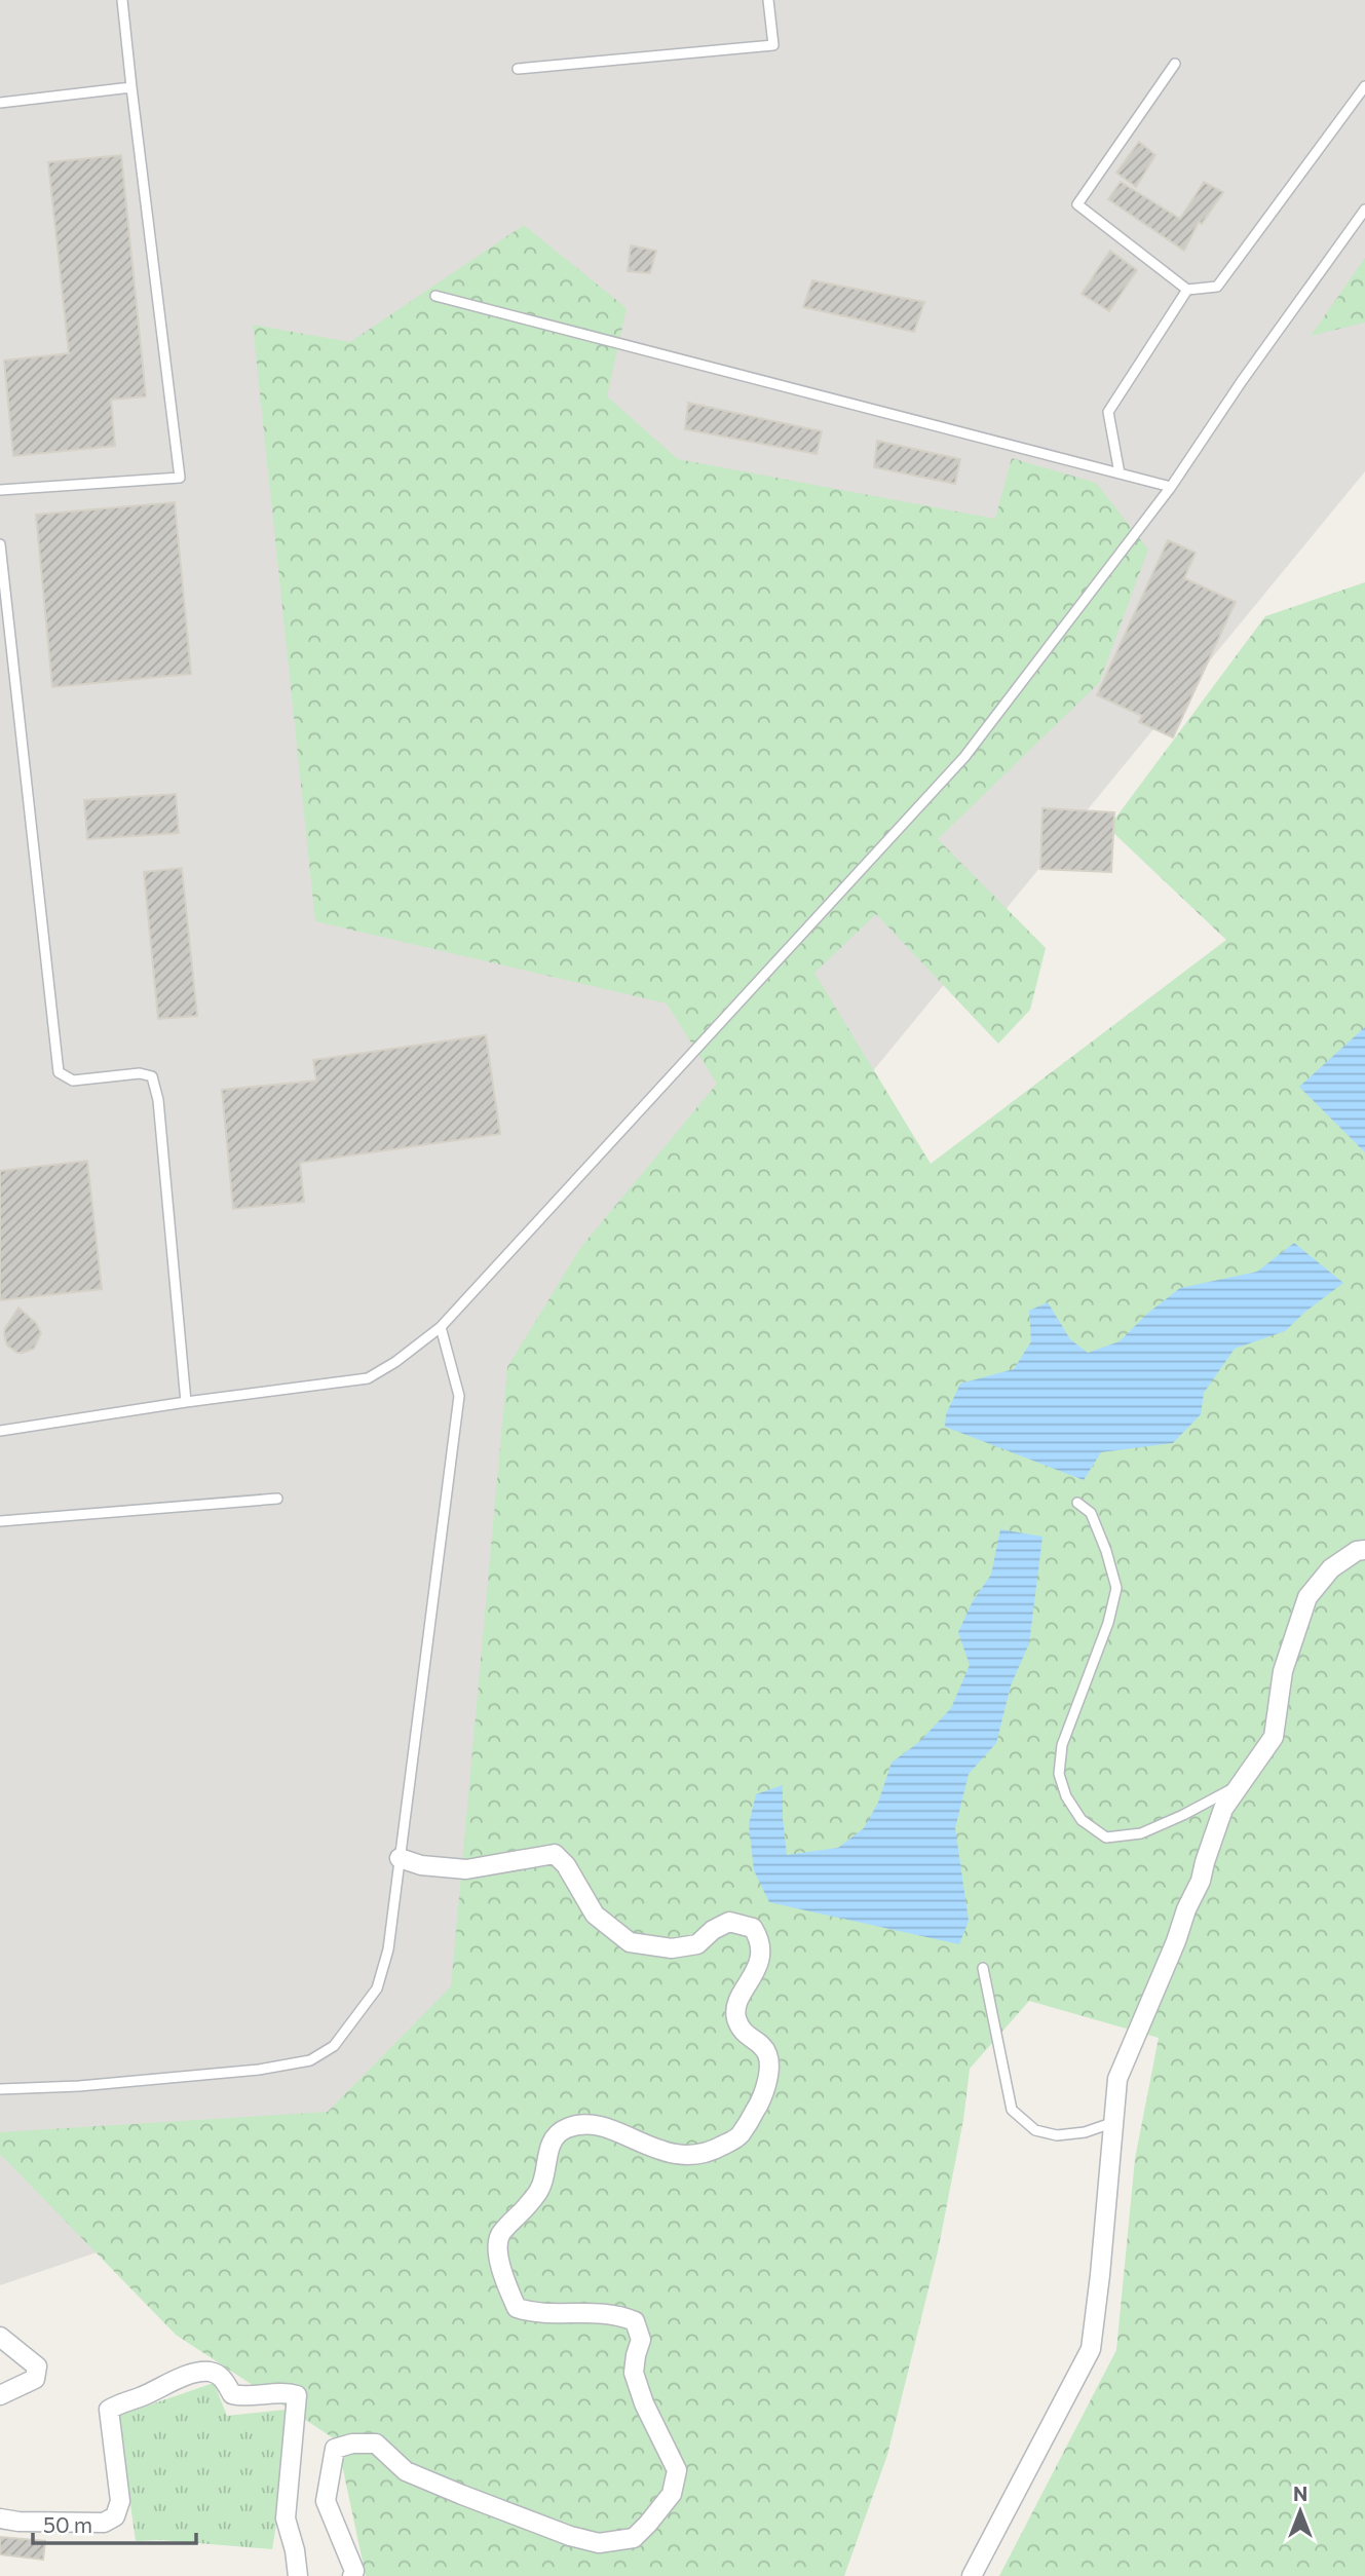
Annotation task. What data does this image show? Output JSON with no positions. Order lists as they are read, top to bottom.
{
  "scale_bar": "50 m",
  "north": "top"
}
